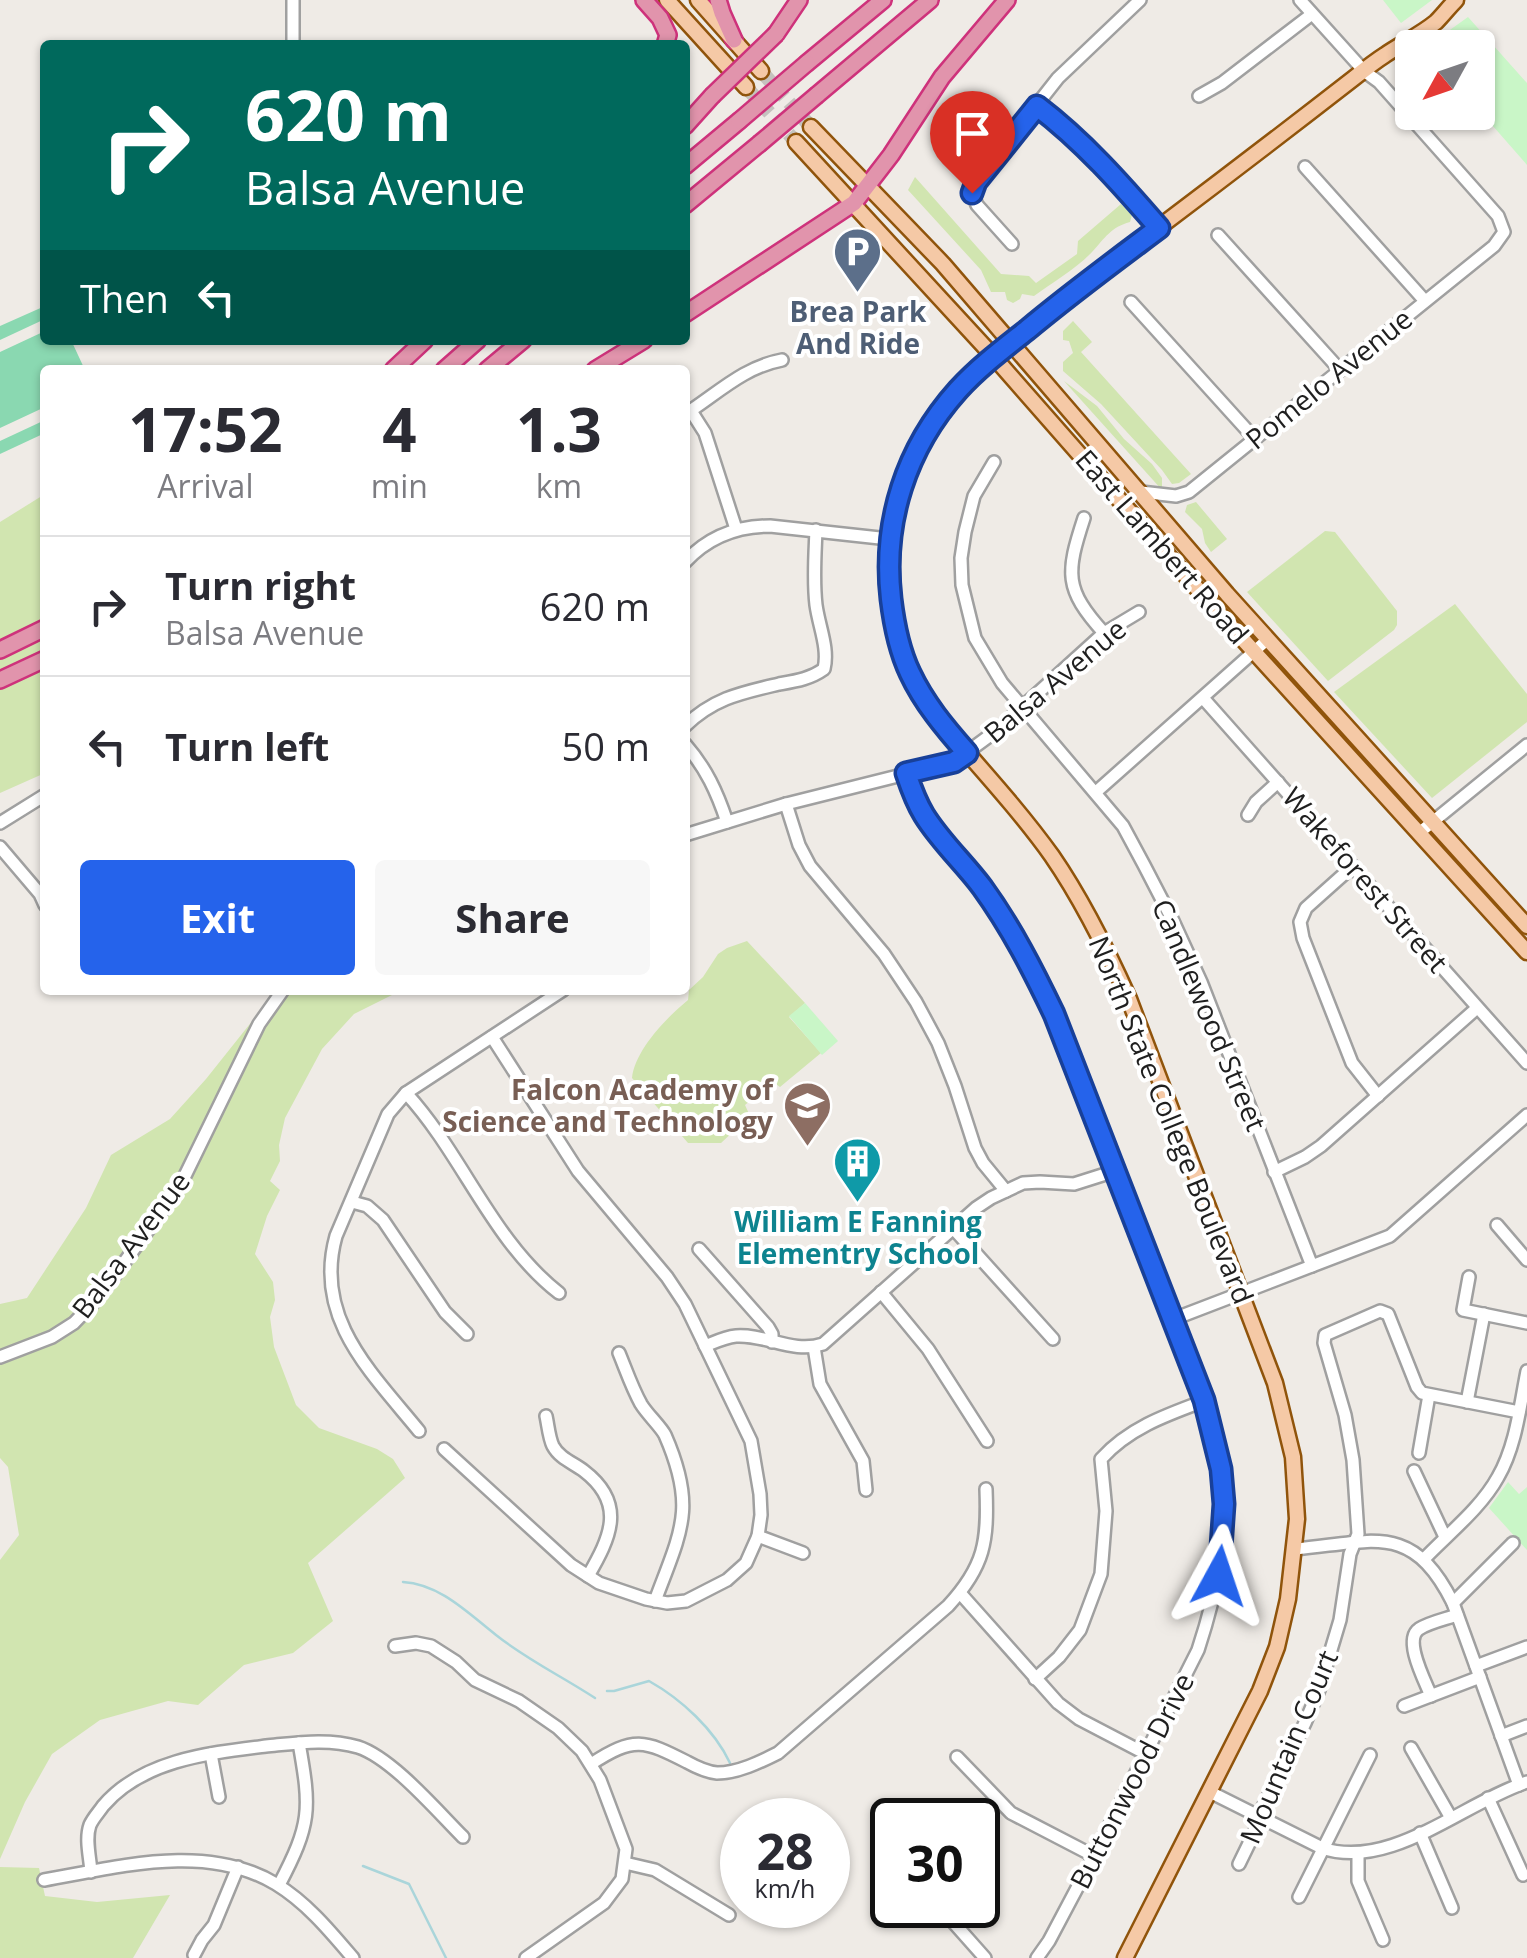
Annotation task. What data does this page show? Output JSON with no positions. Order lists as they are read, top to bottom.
{
  "streets": {
    "main road": ["East Lambert Road", "North State College Boulevard"],
    "street": [
      "Pomelo Avenue",
      "Balsa Avenue",
      "Wakeforest Street",
      "Candlewood Street",
      "Mountain Court",
      "Buttonwood Drive"
    ]
  },
  "crossings": [
    ["Pomelo Avenue", "East Lambert Road"],
    ["Pomelo Avenue", "North State College Boulevard"],
    ["East Lambert Road", "North State College Boulevard"],
    ["Balsa Avenue", "Candlewood Street"],
    ["Balsa Avenue", "North State College Boulevard"],
    ["Balsa Avenue", "Buttonwood Drive"]
  ],
  "places": {
    "parking": ["Brea Park And Ride"],
    "school or university": ["Falcon Academy of Science and Technology"],
    "building": ["William E Fanning Elementry School"]
  },
  "north": "bottom left",
  "page": {
    "turn": ["620 m", "Balsa Avenue"],
    "then": "Then",
    "eta": [
      "17:52",
      "Arrival",
      "4",
      "min",
      "1.3",
      "km"
    ],
    "list": [
      {
        "name": "Turn right",
        "note": "Balsa Avenue",
        "value": "620 m"
      },
      {
        "name": "Turn left",
        "value": "50 m"
      }
    ],
    "buttons": ["Exit", "Share"],
    "speed": "28 km/h",
    "limit": "30"
  }
}
